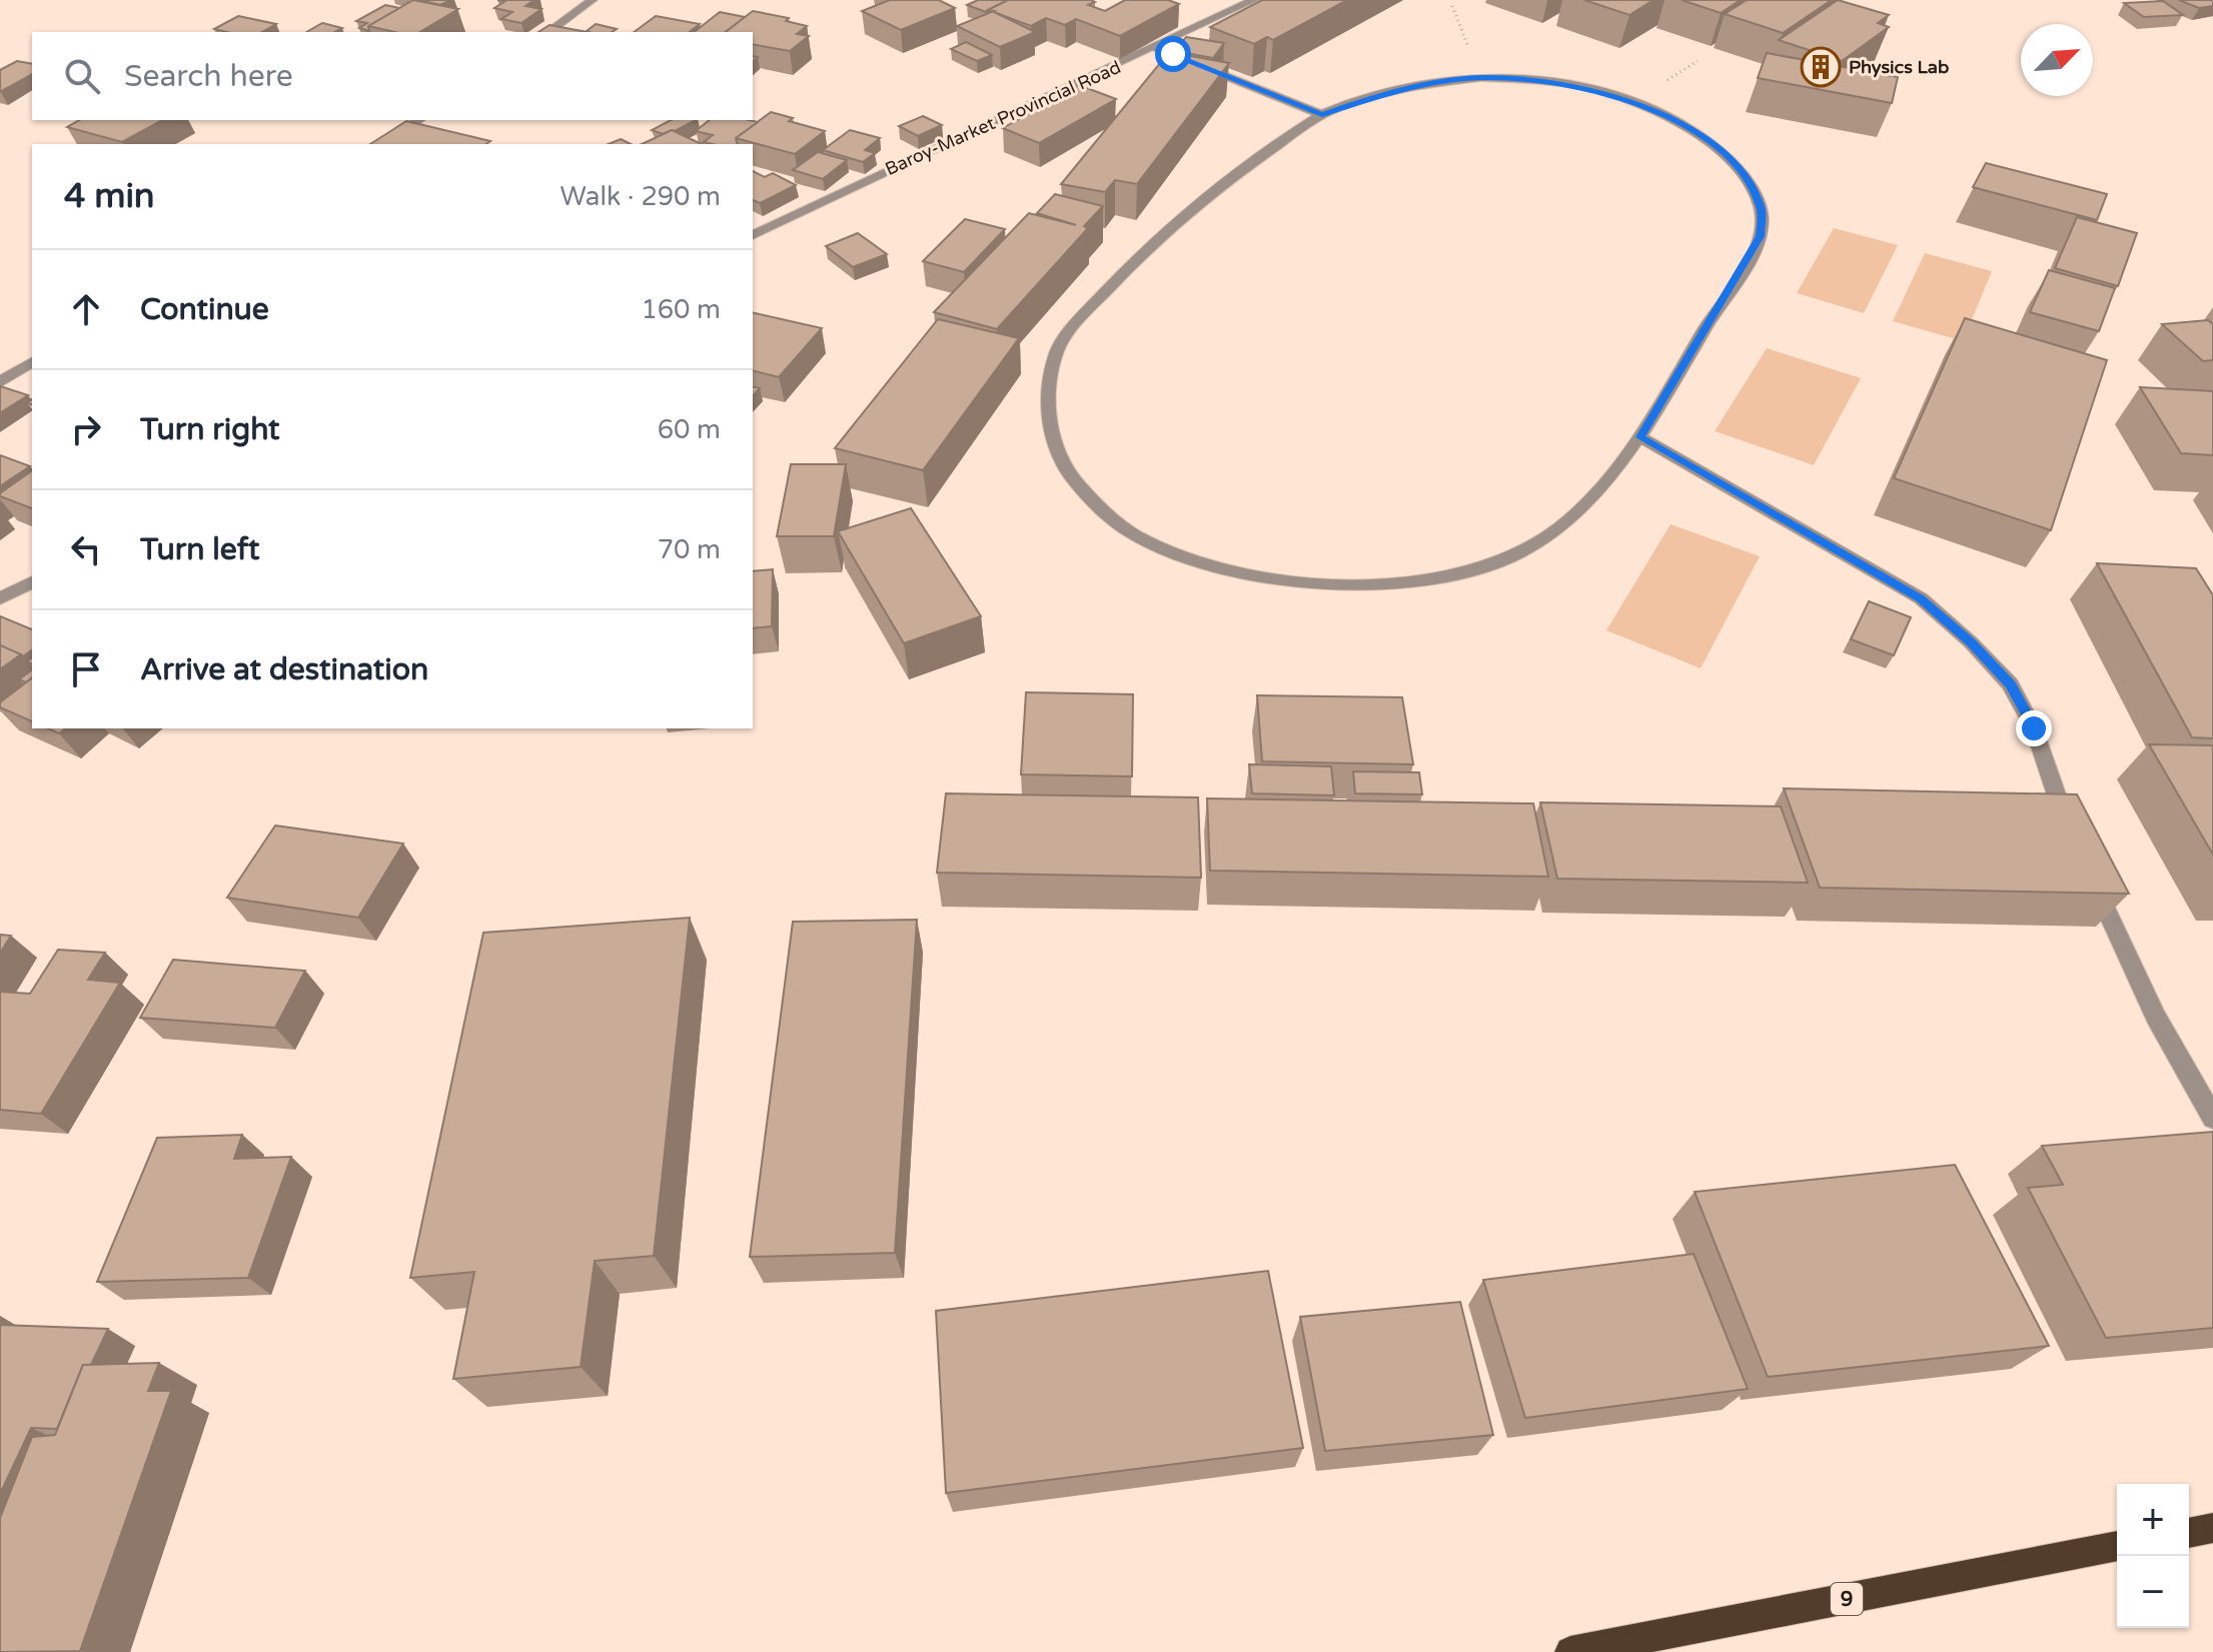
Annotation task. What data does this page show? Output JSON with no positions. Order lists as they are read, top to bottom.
{
  "streets": {
    "highway": ["9"],
    "street": ["Baroy-Market Provincial Road"]
  },
  "places": {
    "building": ["Physics Lab"]
  },
  "north": "top right",
  "page": {
    "search": "Search here",
    "heading": ["4 min", "Walk · 290 m"],
    "list": [
      ["Continue", "160 m"],
      ["Turn right", "60 m"],
      ["Turn left", "70 m"],
      "Arrive at destination"
    ],
    "map_buttons": ["+", "−"]
  }
}
